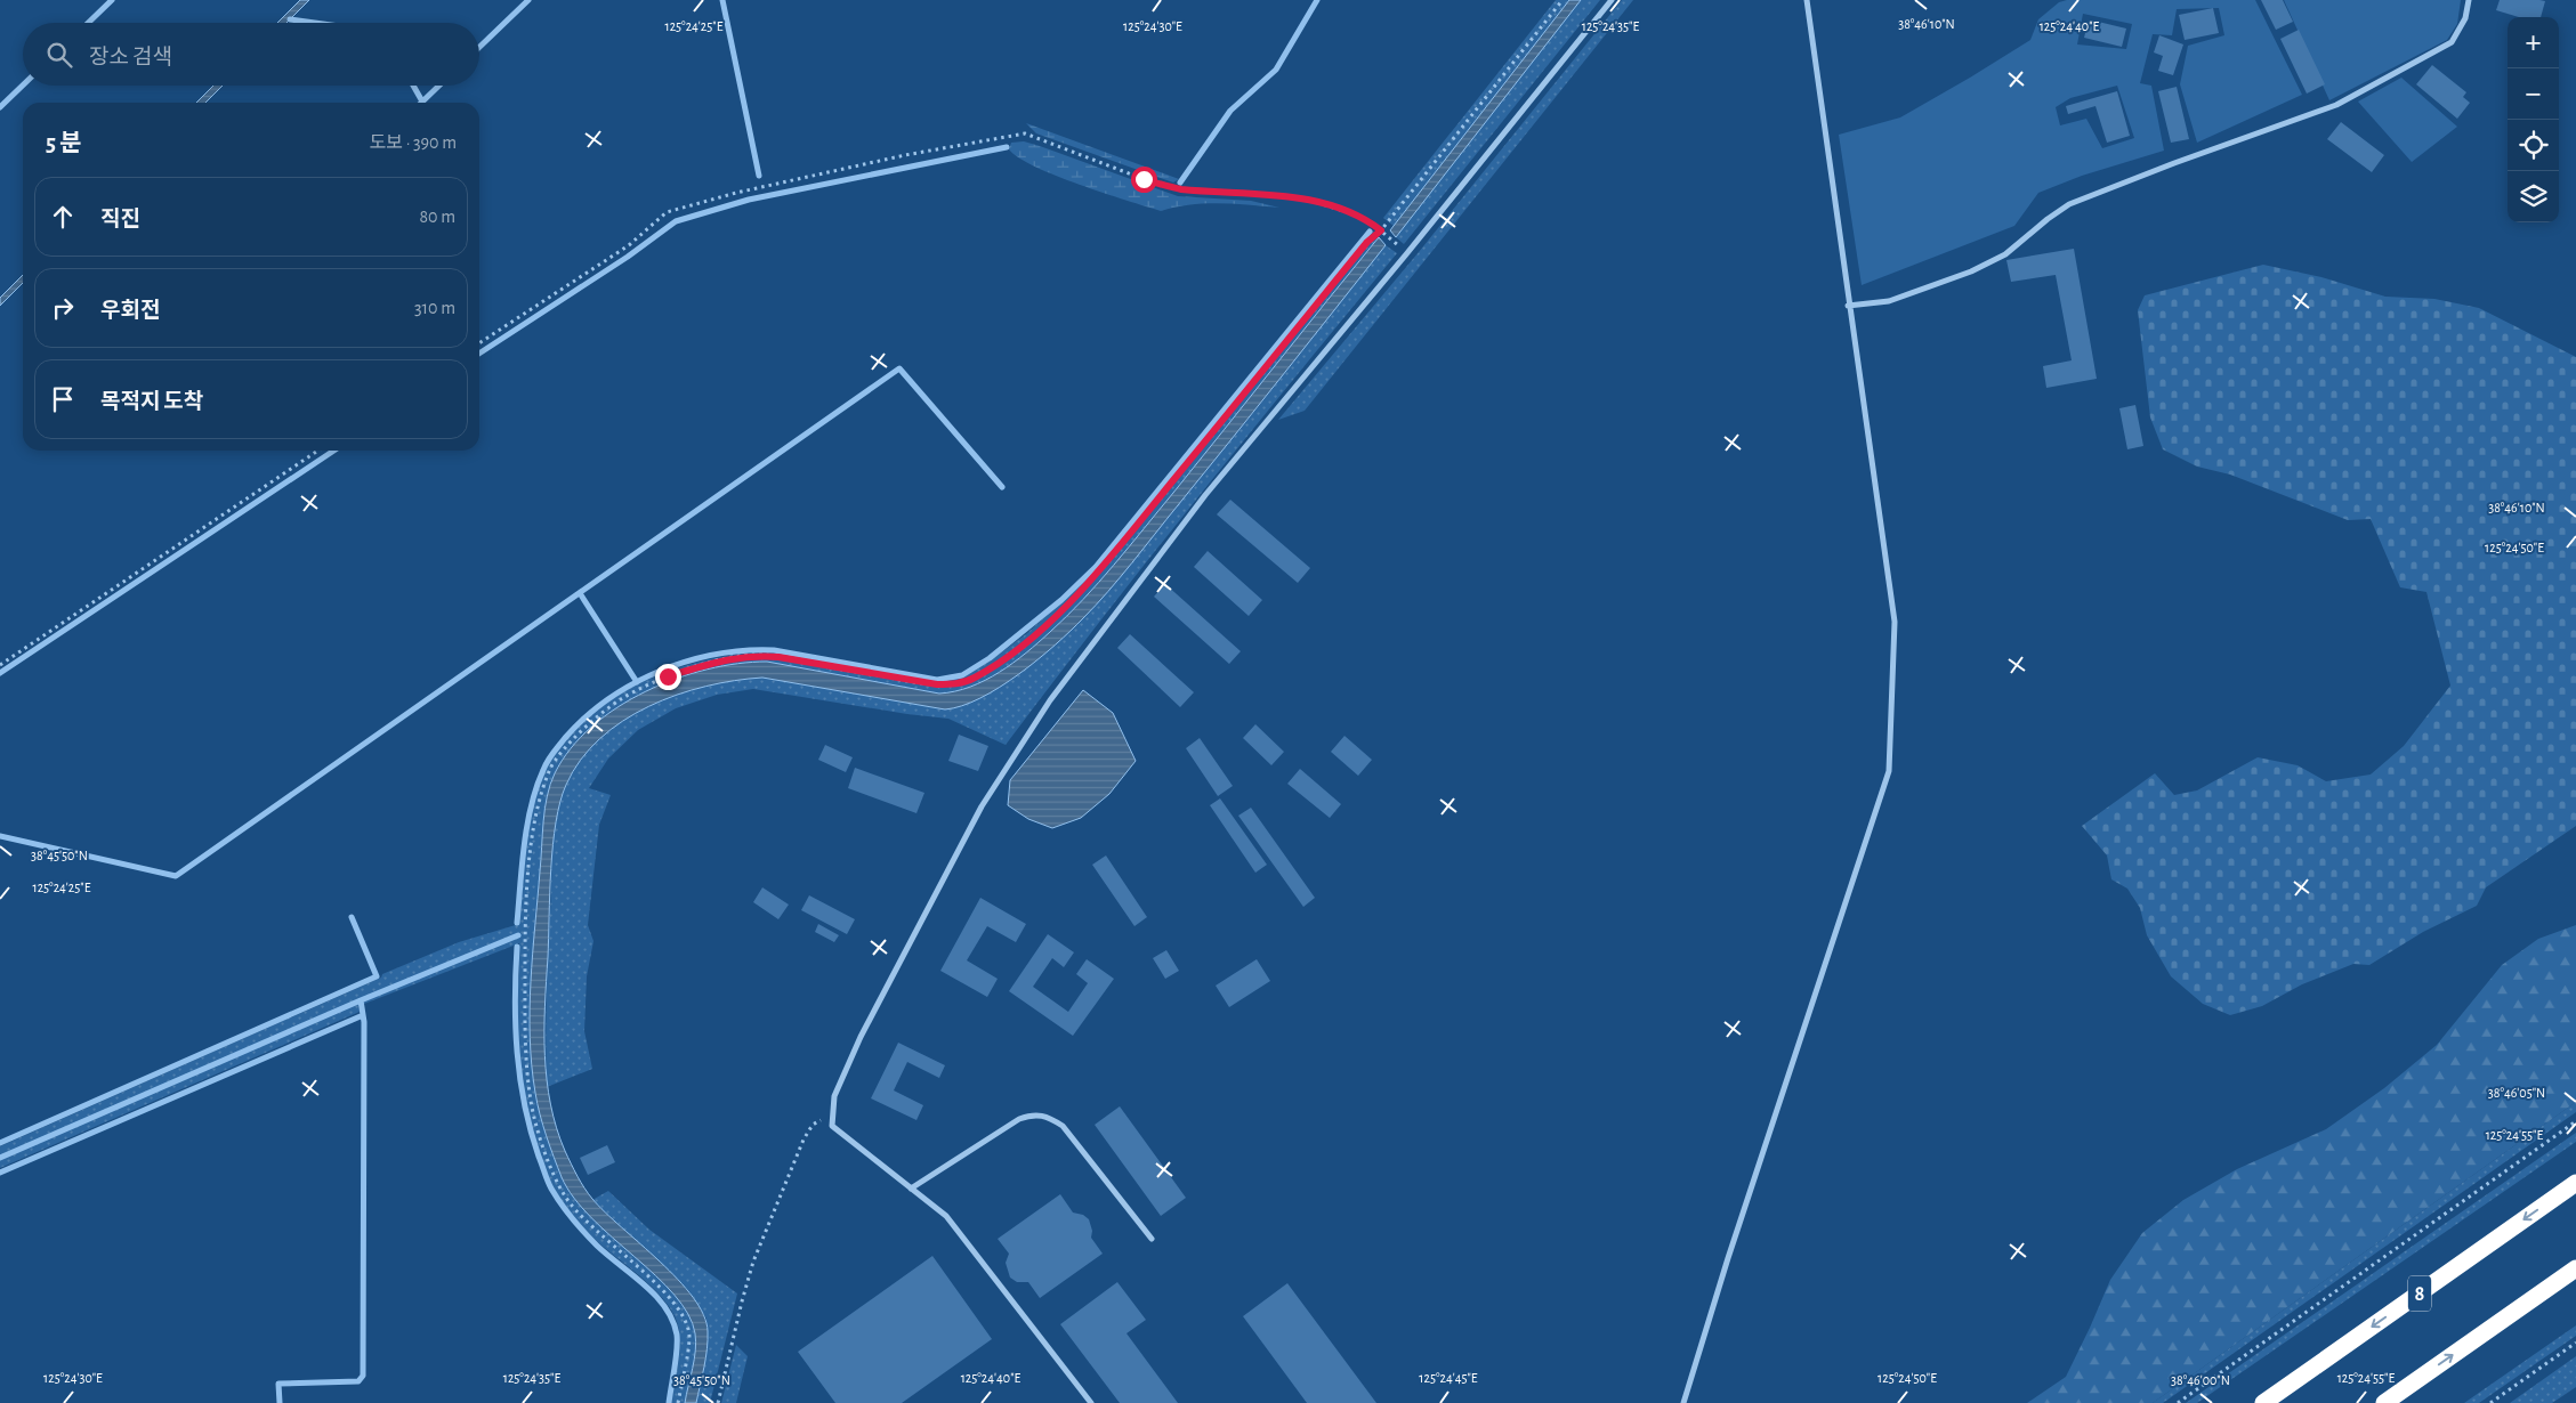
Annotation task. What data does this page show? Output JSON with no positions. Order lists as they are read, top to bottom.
{
  "streets": {
    "highway": ["8"]
  },
  "page": {
    "map_buttons": ["+", "−"],
    "search": "장소 검색",
    "heading": ["5 분", "도보 · 390 m"],
    "list": [
      ["직진", "80 m"],
      ["우회전", "310 m"],
      "목적지 도착"
    ]
  },
  "coordinates": [
    "38°46'10\"N",
    "125°24'30\"E",
    "125°24'35\"E",
    "125°24'40\"E",
    "125°24'25\"E",
    "125°24'50\"E",
    "38°45'50\"N",
    "38°46'05\"N",
    "125°24'55\"E",
    "125°24'45\"E",
    "38°46'00\"N"
  ]
}
